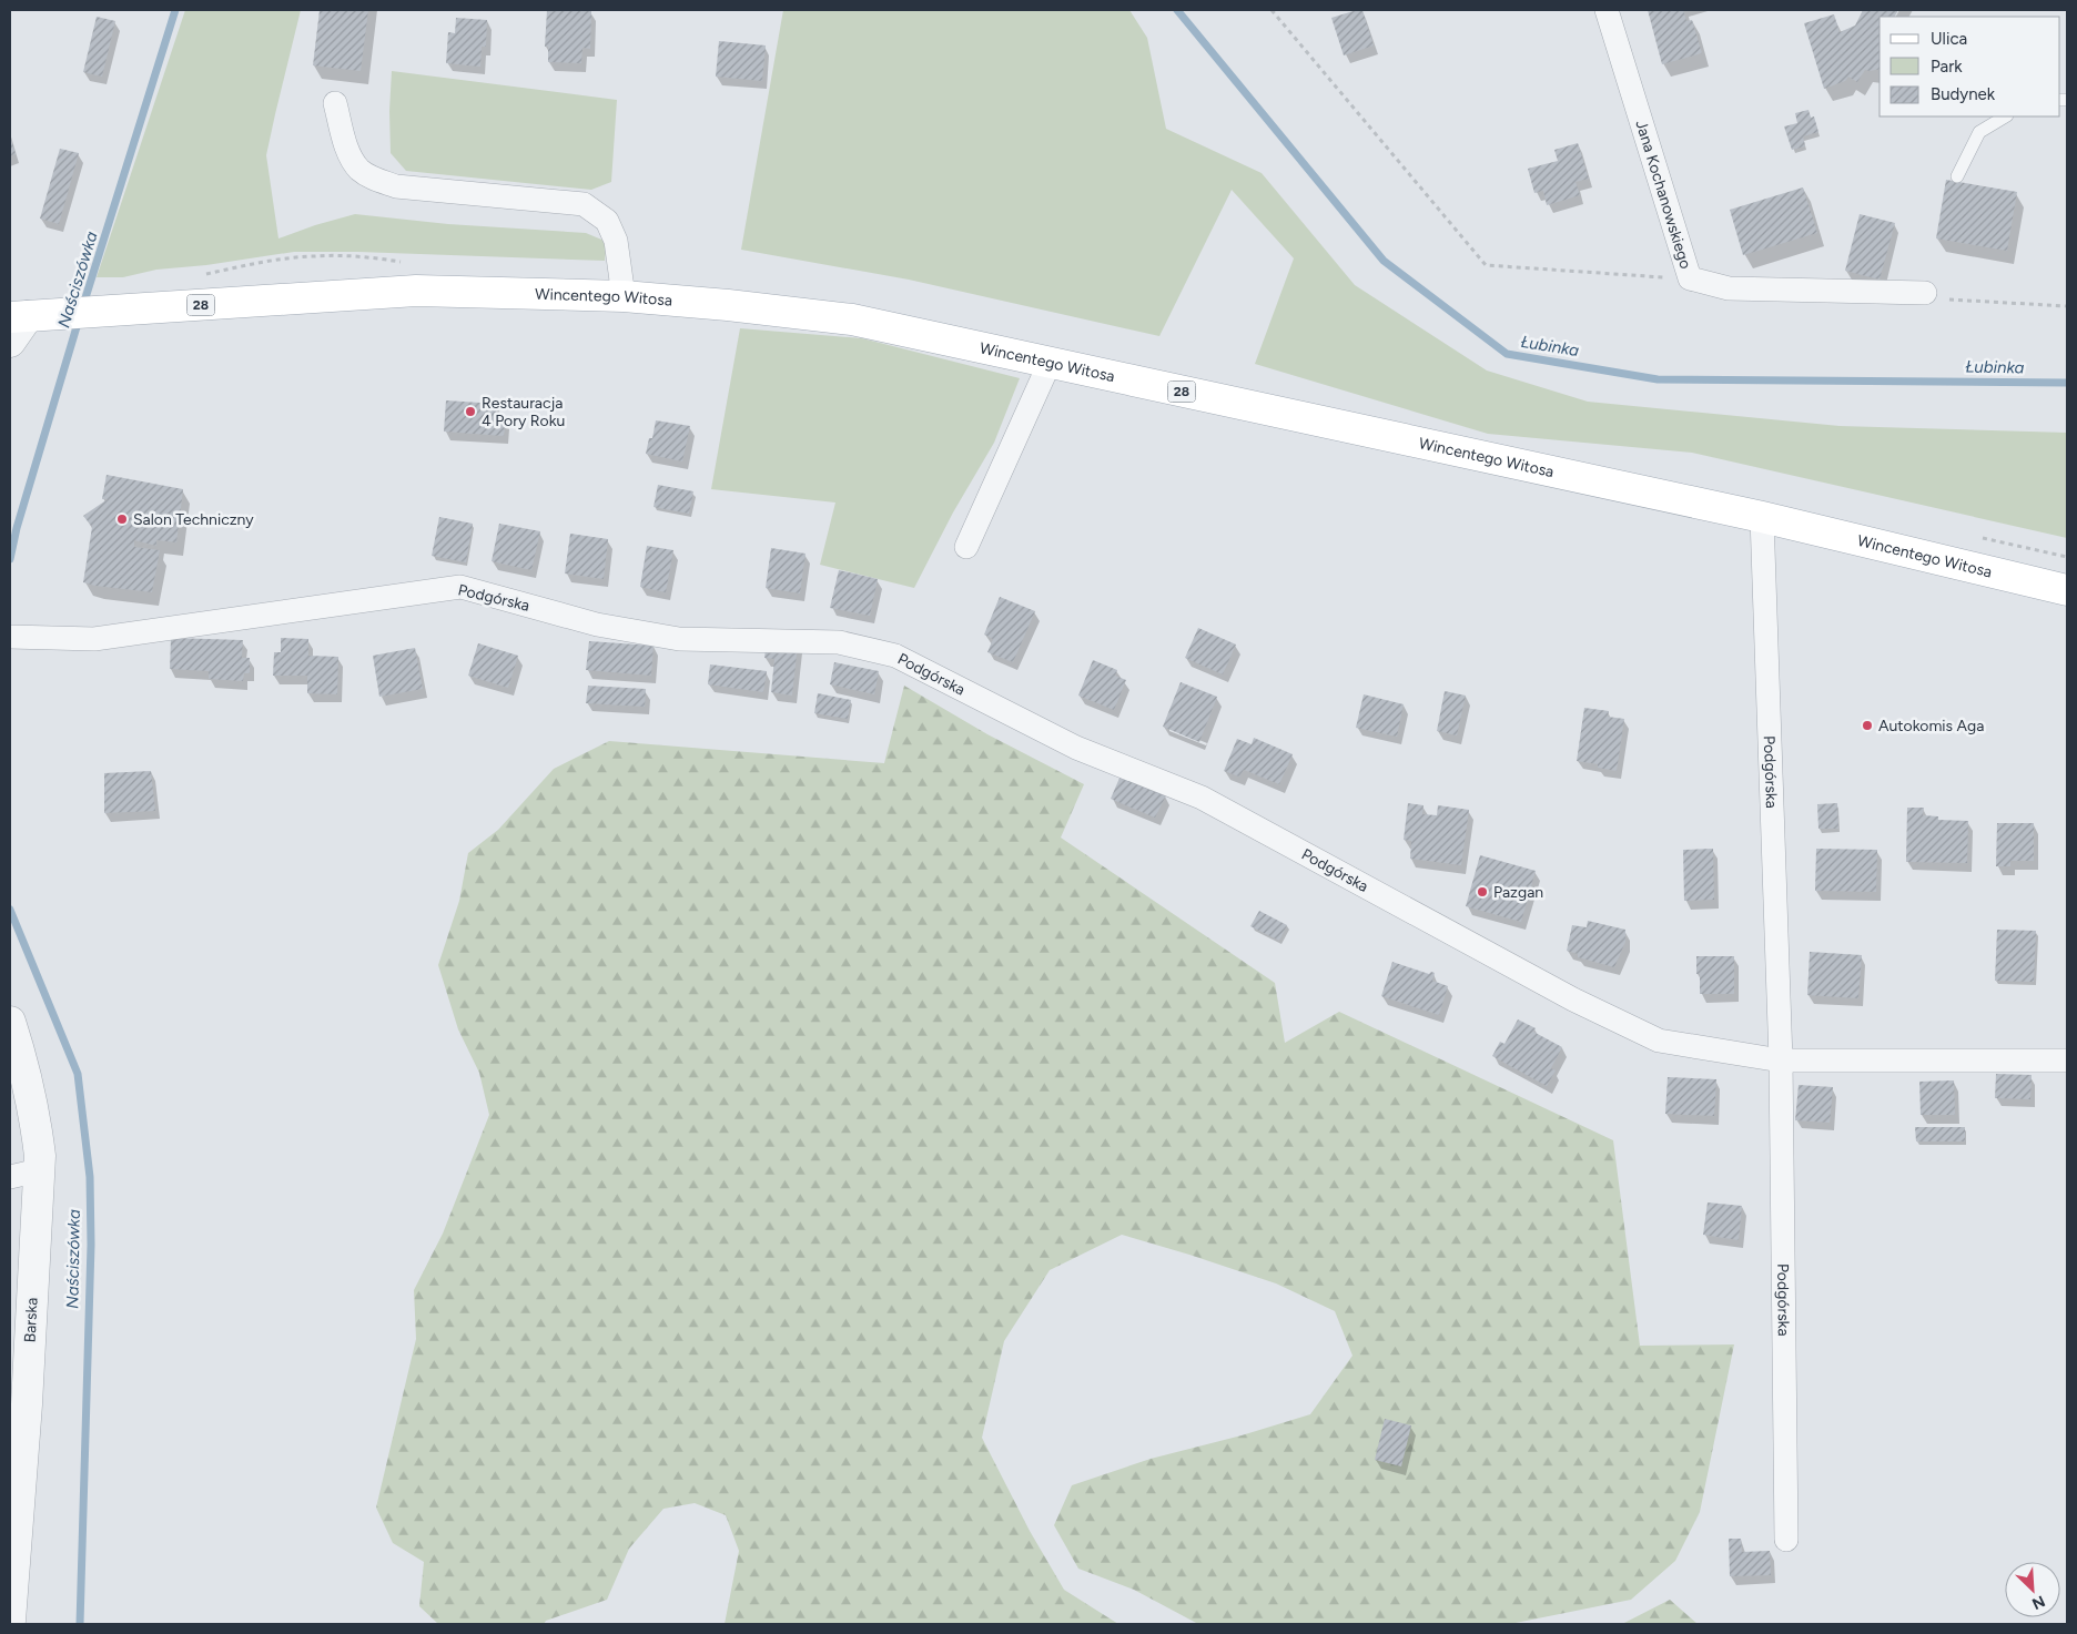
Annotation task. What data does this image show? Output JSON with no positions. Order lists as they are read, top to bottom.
{
  "streets": {
    "main road": ["Wincentego Witosa", "28"],
    "street": ["Jana Kochanowskiego", "Podgórska", "Barska"]
  },
  "crossings": [
    ["Wincentego Witosa", "Podgórska"]
  ],
  "water": ["Naściszówka", "Łubinka"],
  "places": [
    "Restauracja 4 Pory Roku",
    "Salon Techniczny",
    "Autokomis Aga",
    "Pazgan"
  ],
  "legend": ["Ulica", "Park", "Budynek"],
  "north": "bottom right"
}
